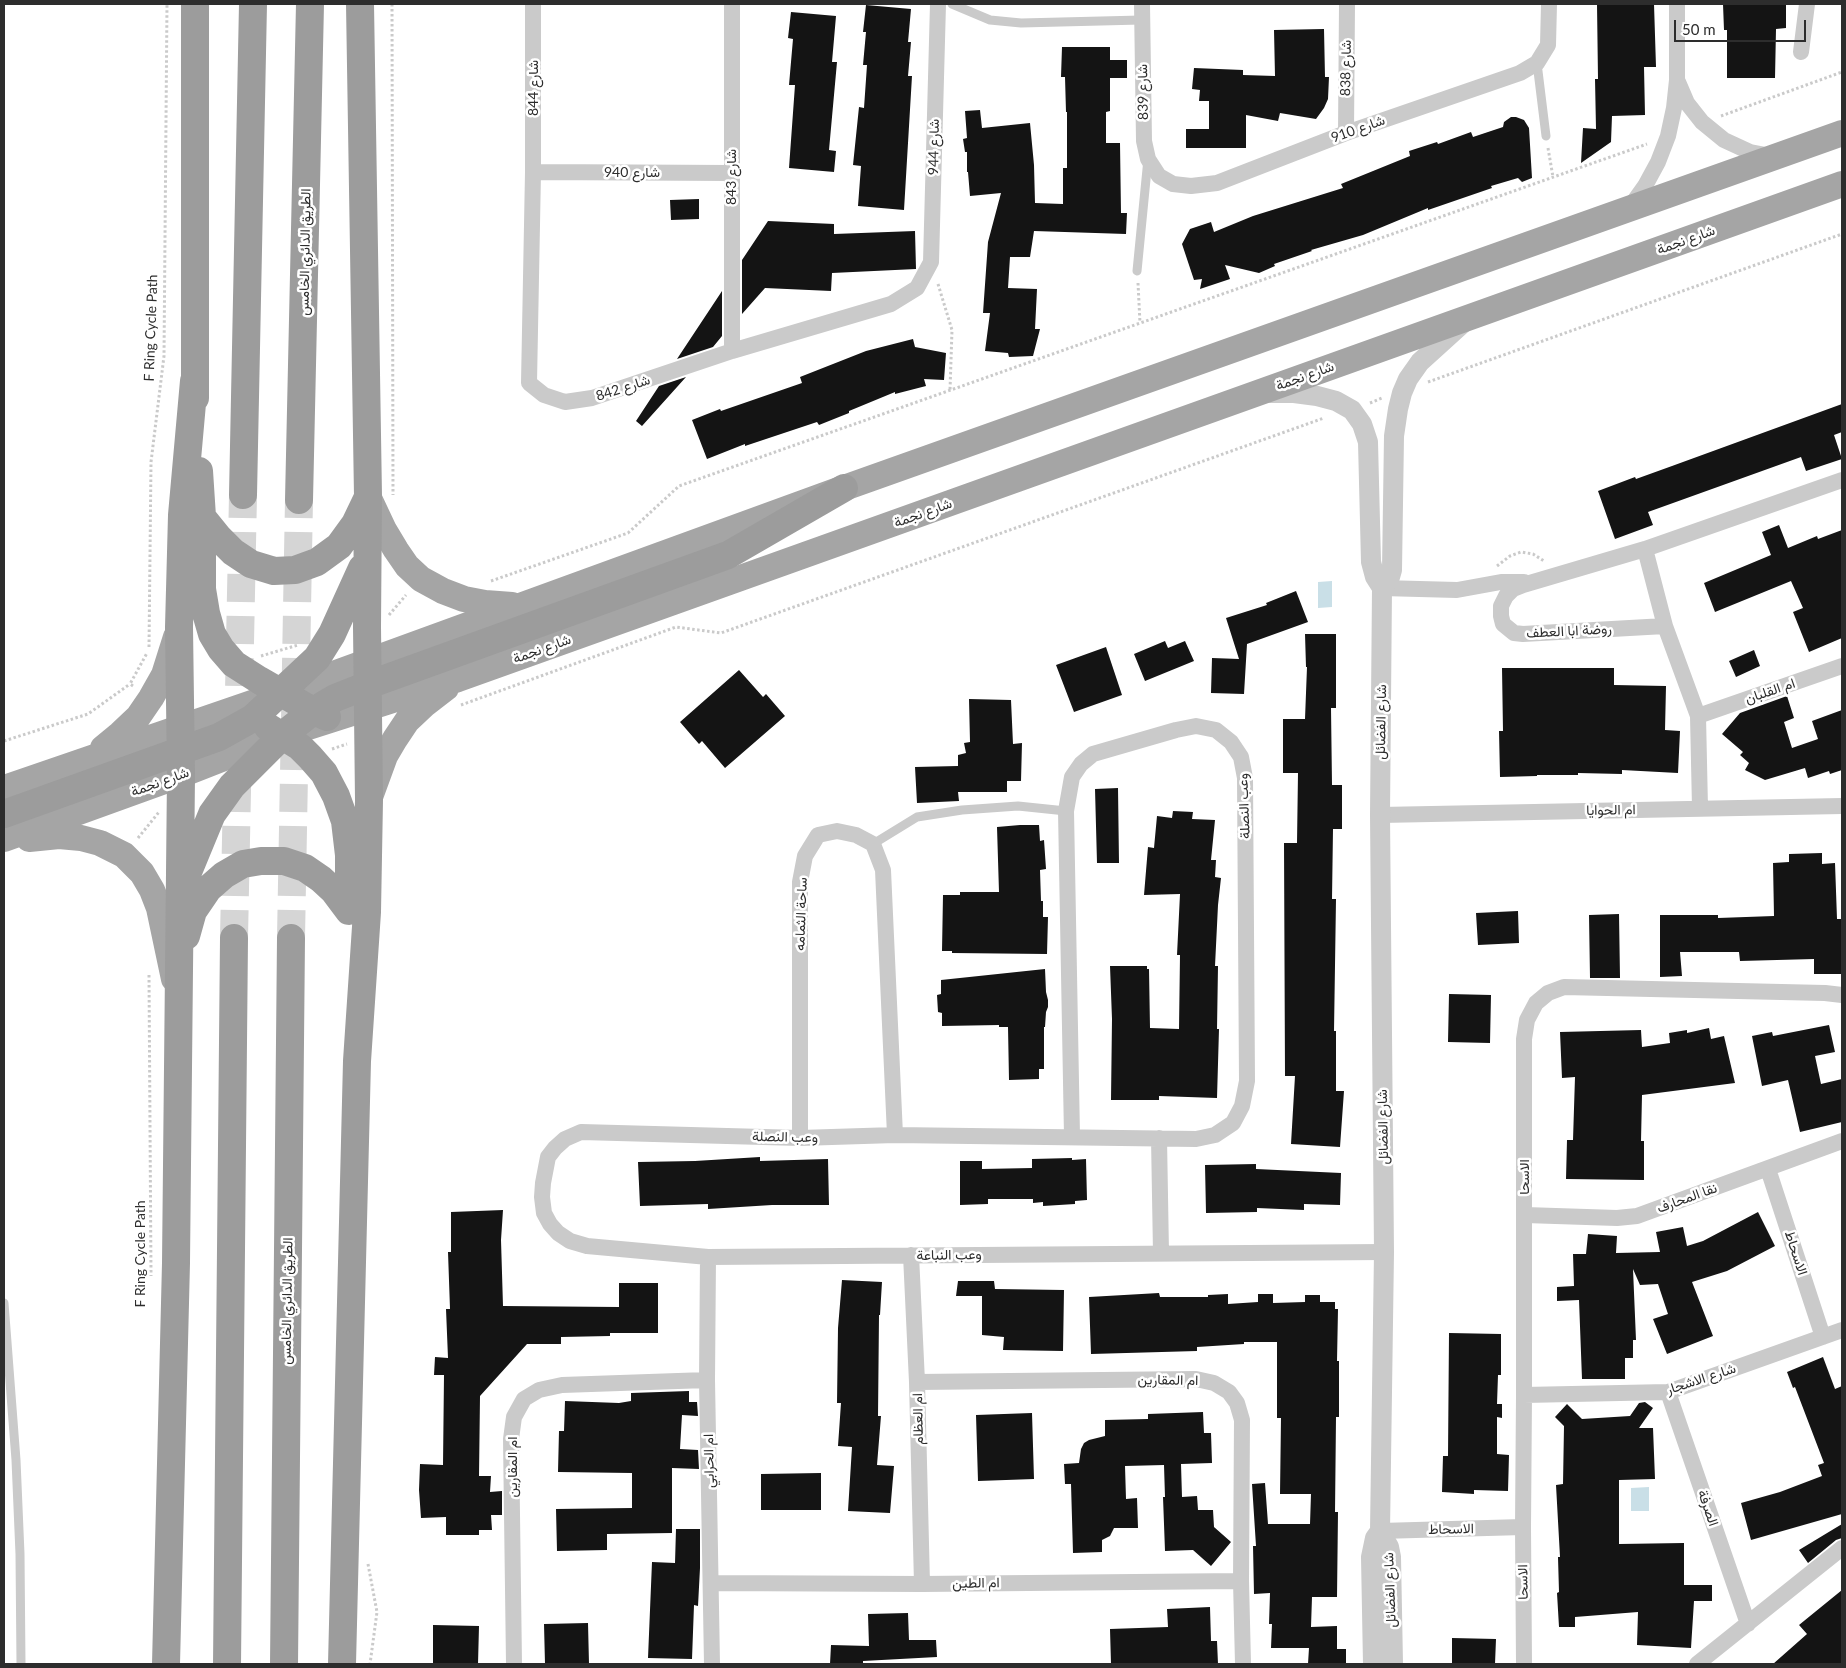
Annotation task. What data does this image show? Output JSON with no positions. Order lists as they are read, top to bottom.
{
  "streets": {
    "highway": ["الطريق الدائري الخامس"],
    "main road": ["شارع نجمة"],
    "street": [
      "شارع 838",
      "شارع 844",
      "شارع 839",
      "شارع 910",
      "شارع 944",
      "شارع 940",
      "شارع 843",
      "شارع 842",
      "روضة ابا العطف",
      "ام القلبان",
      "شارع الفضائل",
      "وعب النصلة",
      "ام الحوايا",
      "ساحة الثمامه",
      "الاسحا",
      "نقا المحارف",
      "الاسحاط",
      "وعب النباعة",
      "شارع الاشجار",
      "ام المقارين",
      "ام العظام",
      "ام الحرابي",
      "الصرفة",
      "ام الطين"
    ],
    "path": ["F Ring Cycle Path"]
  },
  "crossings": [
    ["شارع 838", "شارع 910"],
    ["شارع 844", "شارع 940"],
    ["شارع 844", "شارع 842"],
    ["شارع 839", "شارع 910"],
    ["شارع 944", "شارع 842"],
    ["شارع 940", "شارع 843"],
    ["شارع 940", "شارع 842"],
    ["شارع 843", "شارع 842"],
    ["شارع نجمة", "شارع الفضائل"],
    ["شارع الفضائل", "ام الحوايا"],
    ["شارع الفضائل", "الاسحاط"],
    ["شارع الفضائل", "وعب النباعة"],
    ["وعب النصلة", "ساحة الثمامه"],
    ["وعب النصلة", "وعب النباعة"],
    ["الاسحا", "نقا المحارف"],
    ["الاسحا", "الاسحاط"],
    ["الاسحا", "شارع الاشجار"],
    ["نقا المحارف", "الاسحاط"],
    ["الاسحاط", "شارع الاشجار"],
    ["وعب النباعة", "ام العظام"],
    ["وعب النباعة", "ام الحرابي"],
    ["شارع الاشجار", "الصرفة"],
    ["ام المقارين", "ام العظام"],
    ["ام المقارين", "ام الحرابي"],
    ["ام المقارين", "ام الطين"],
    ["ام العظام", "ام الطين"],
    ["ام الحرابي", "ام الطين"]
  ],
  "scale_bar": "50 m"
}
